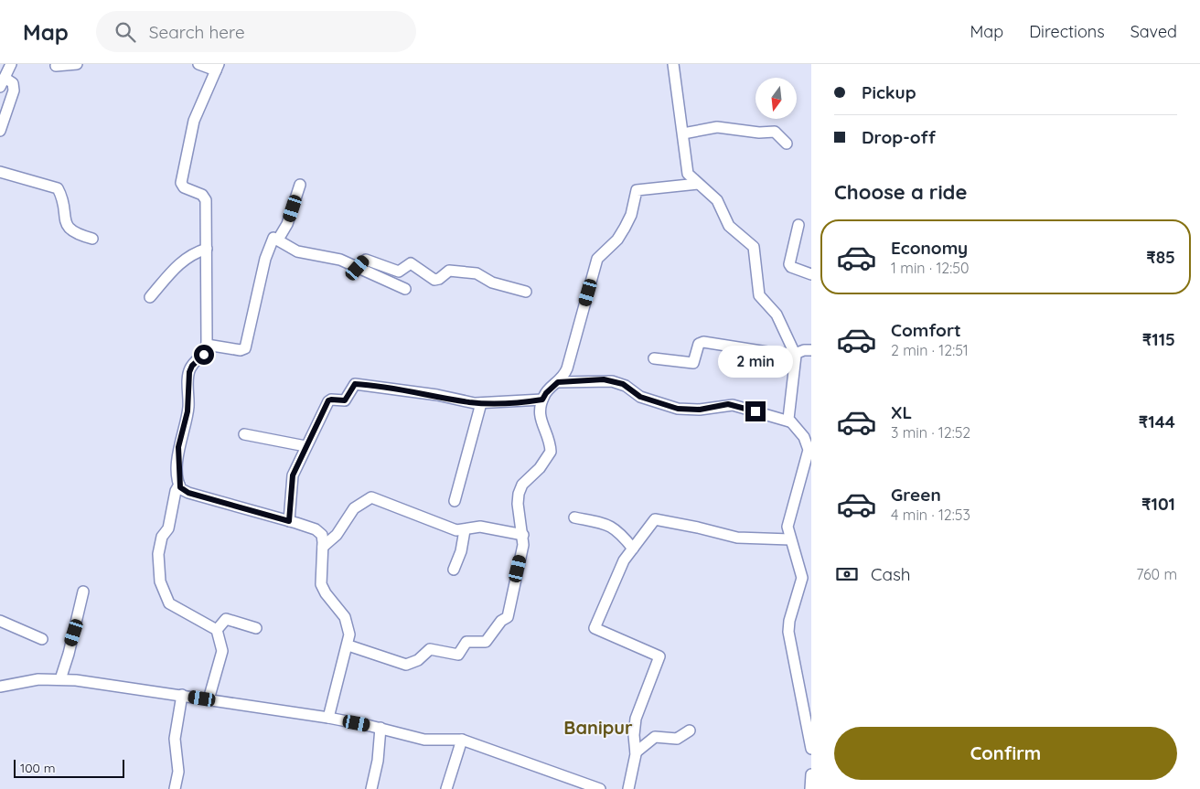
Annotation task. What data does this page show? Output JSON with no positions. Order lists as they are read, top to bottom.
{
  "districts": ["Banipur"],
  "scale_bar": "100 m",
  "north": "bottom",
  "page": {
    "header": "Map",
    "search": "Search here",
    "nav": ["Map", "Directions", "Saved"],
    "banner": ["Pickup", "Drop-off"],
    "heading": "Choose a ride",
    "list": [
      {
        "name": "Economy",
        "note": "1 min · 12:50",
        "value": "₹85"
      },
      {
        "name": "Comfort",
        "note": "2 min · 12:51",
        "value": "₹115"
      },
      {
        "name": "XL",
        "note": "3 min · 12:52",
        "value": "₹144"
      },
      {
        "name": "Green",
        "note": "4 min · 12:53",
        "value": "₹101"
      }
    ],
    "bubble": "2 min",
    "pay": ["Cash", "760 m"],
    "buttons": "Confirm",
    "scale": "100 m"
  }
}
